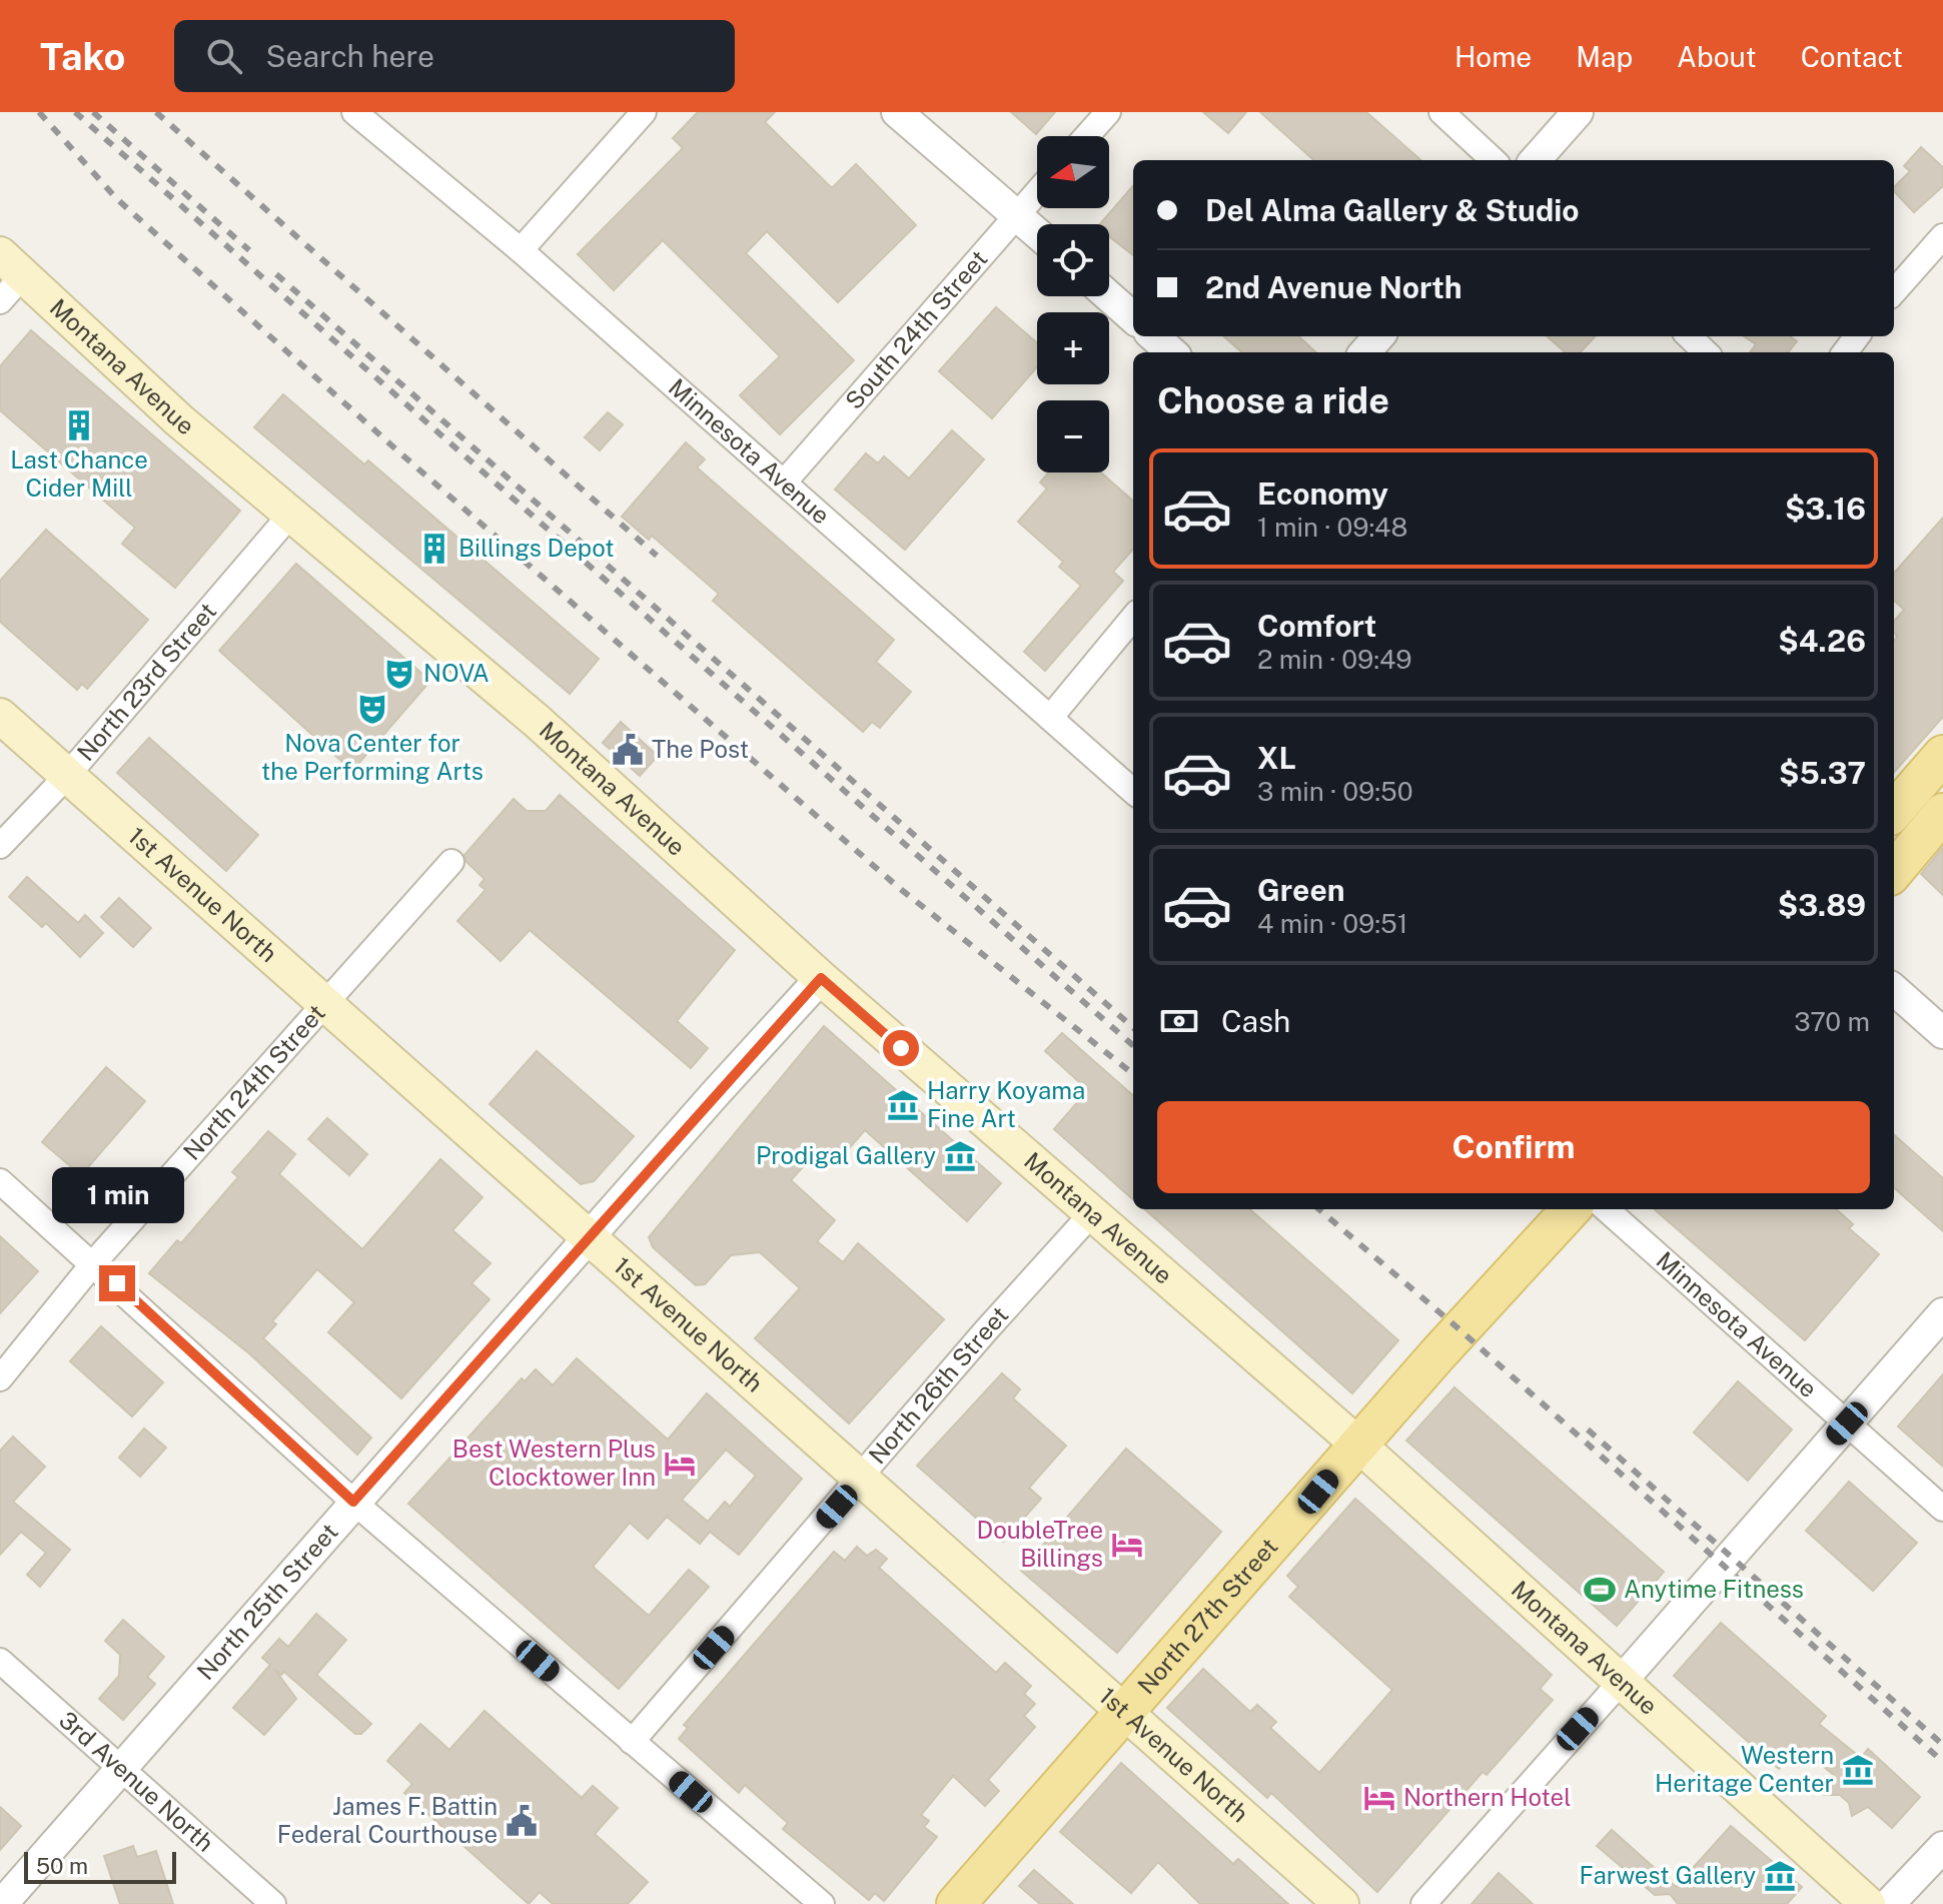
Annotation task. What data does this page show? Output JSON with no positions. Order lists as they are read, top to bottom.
{
  "streets": {
    "main road": ["Montana Avenue", "1st Avenue North", "North 27th Street"],
    "street": [
      "South 24th Street",
      "Minnesota Avenue",
      "North 23rd Street",
      "North 24th Street",
      "North 26th Street",
      "North 25th Street",
      "3rd Avenue North"
    ]
  },
  "crossings": [
    ["South 24th Street", "Minnesota Avenue"],
    ["Montana Avenue", "North 23rd Street"],
    ["Montana Avenue", "North 26th Street"],
    ["Montana Avenue", "North 25th Street"],
    ["Montana Avenue", "North 27th Street"],
    ["North 23rd Street", "1st Avenue North"],
    ["1st Avenue North", "North 24th Street"],
    ["1st Avenue North", "North 26th Street"],
    ["1st Avenue North", "North 25th Street"],
    ["1st Avenue North", "North 27th Street"],
    ["North 25th Street", "3rd Avenue North"]
  ],
  "places": {
    "building": ["Last Chance Cider Mill", "Billings Depot"],
    "theatre": ["NOVA", "Nova Center for the Performing Arts"],
    "public building": ["The Post", "James F. Battin Federal Courthouse"],
    "museum": [
      "Harry Koyama Fine Art",
      "Prodigal Gallery",
      "Western Heritage Center",
      "Farwest Gallery"
    ],
    "hotel": ["Best Western Plus Clocktower Inn", "DoubleTree Billings", "Northern Hotel"],
    "sports": ["Anytime Fitness"]
  },
  "scale_bar": "50 m",
  "north": "left",
  "page": {
    "header": "Tako",
    "search": "Search here",
    "nav": [
      "Home",
      "Map",
      "About",
      "Contact"
    ],
    "map_buttons": ["+", "−"],
    "banner": ["Del Alma Gallery & Studio", "2nd Avenue North"],
    "heading": "Choose a ride",
    "list": [
      {
        "name": "Economy",
        "note": "1 min · 09:48",
        "value": "$3.16"
      },
      {
        "name": "Comfort",
        "note": "2 min · 09:49",
        "value": "$4.26"
      },
      {
        "name": "XL",
        "note": "3 min · 09:50",
        "value": "$5.37"
      },
      {
        "name": "Green",
        "note": "4 min · 09:51",
        "value": "$3.89"
      }
    ],
    "pay": ["Cash", "370 m"],
    "buttons": "Confirm",
    "bubble": "1 min",
    "scale": "50 m"
  }
}
